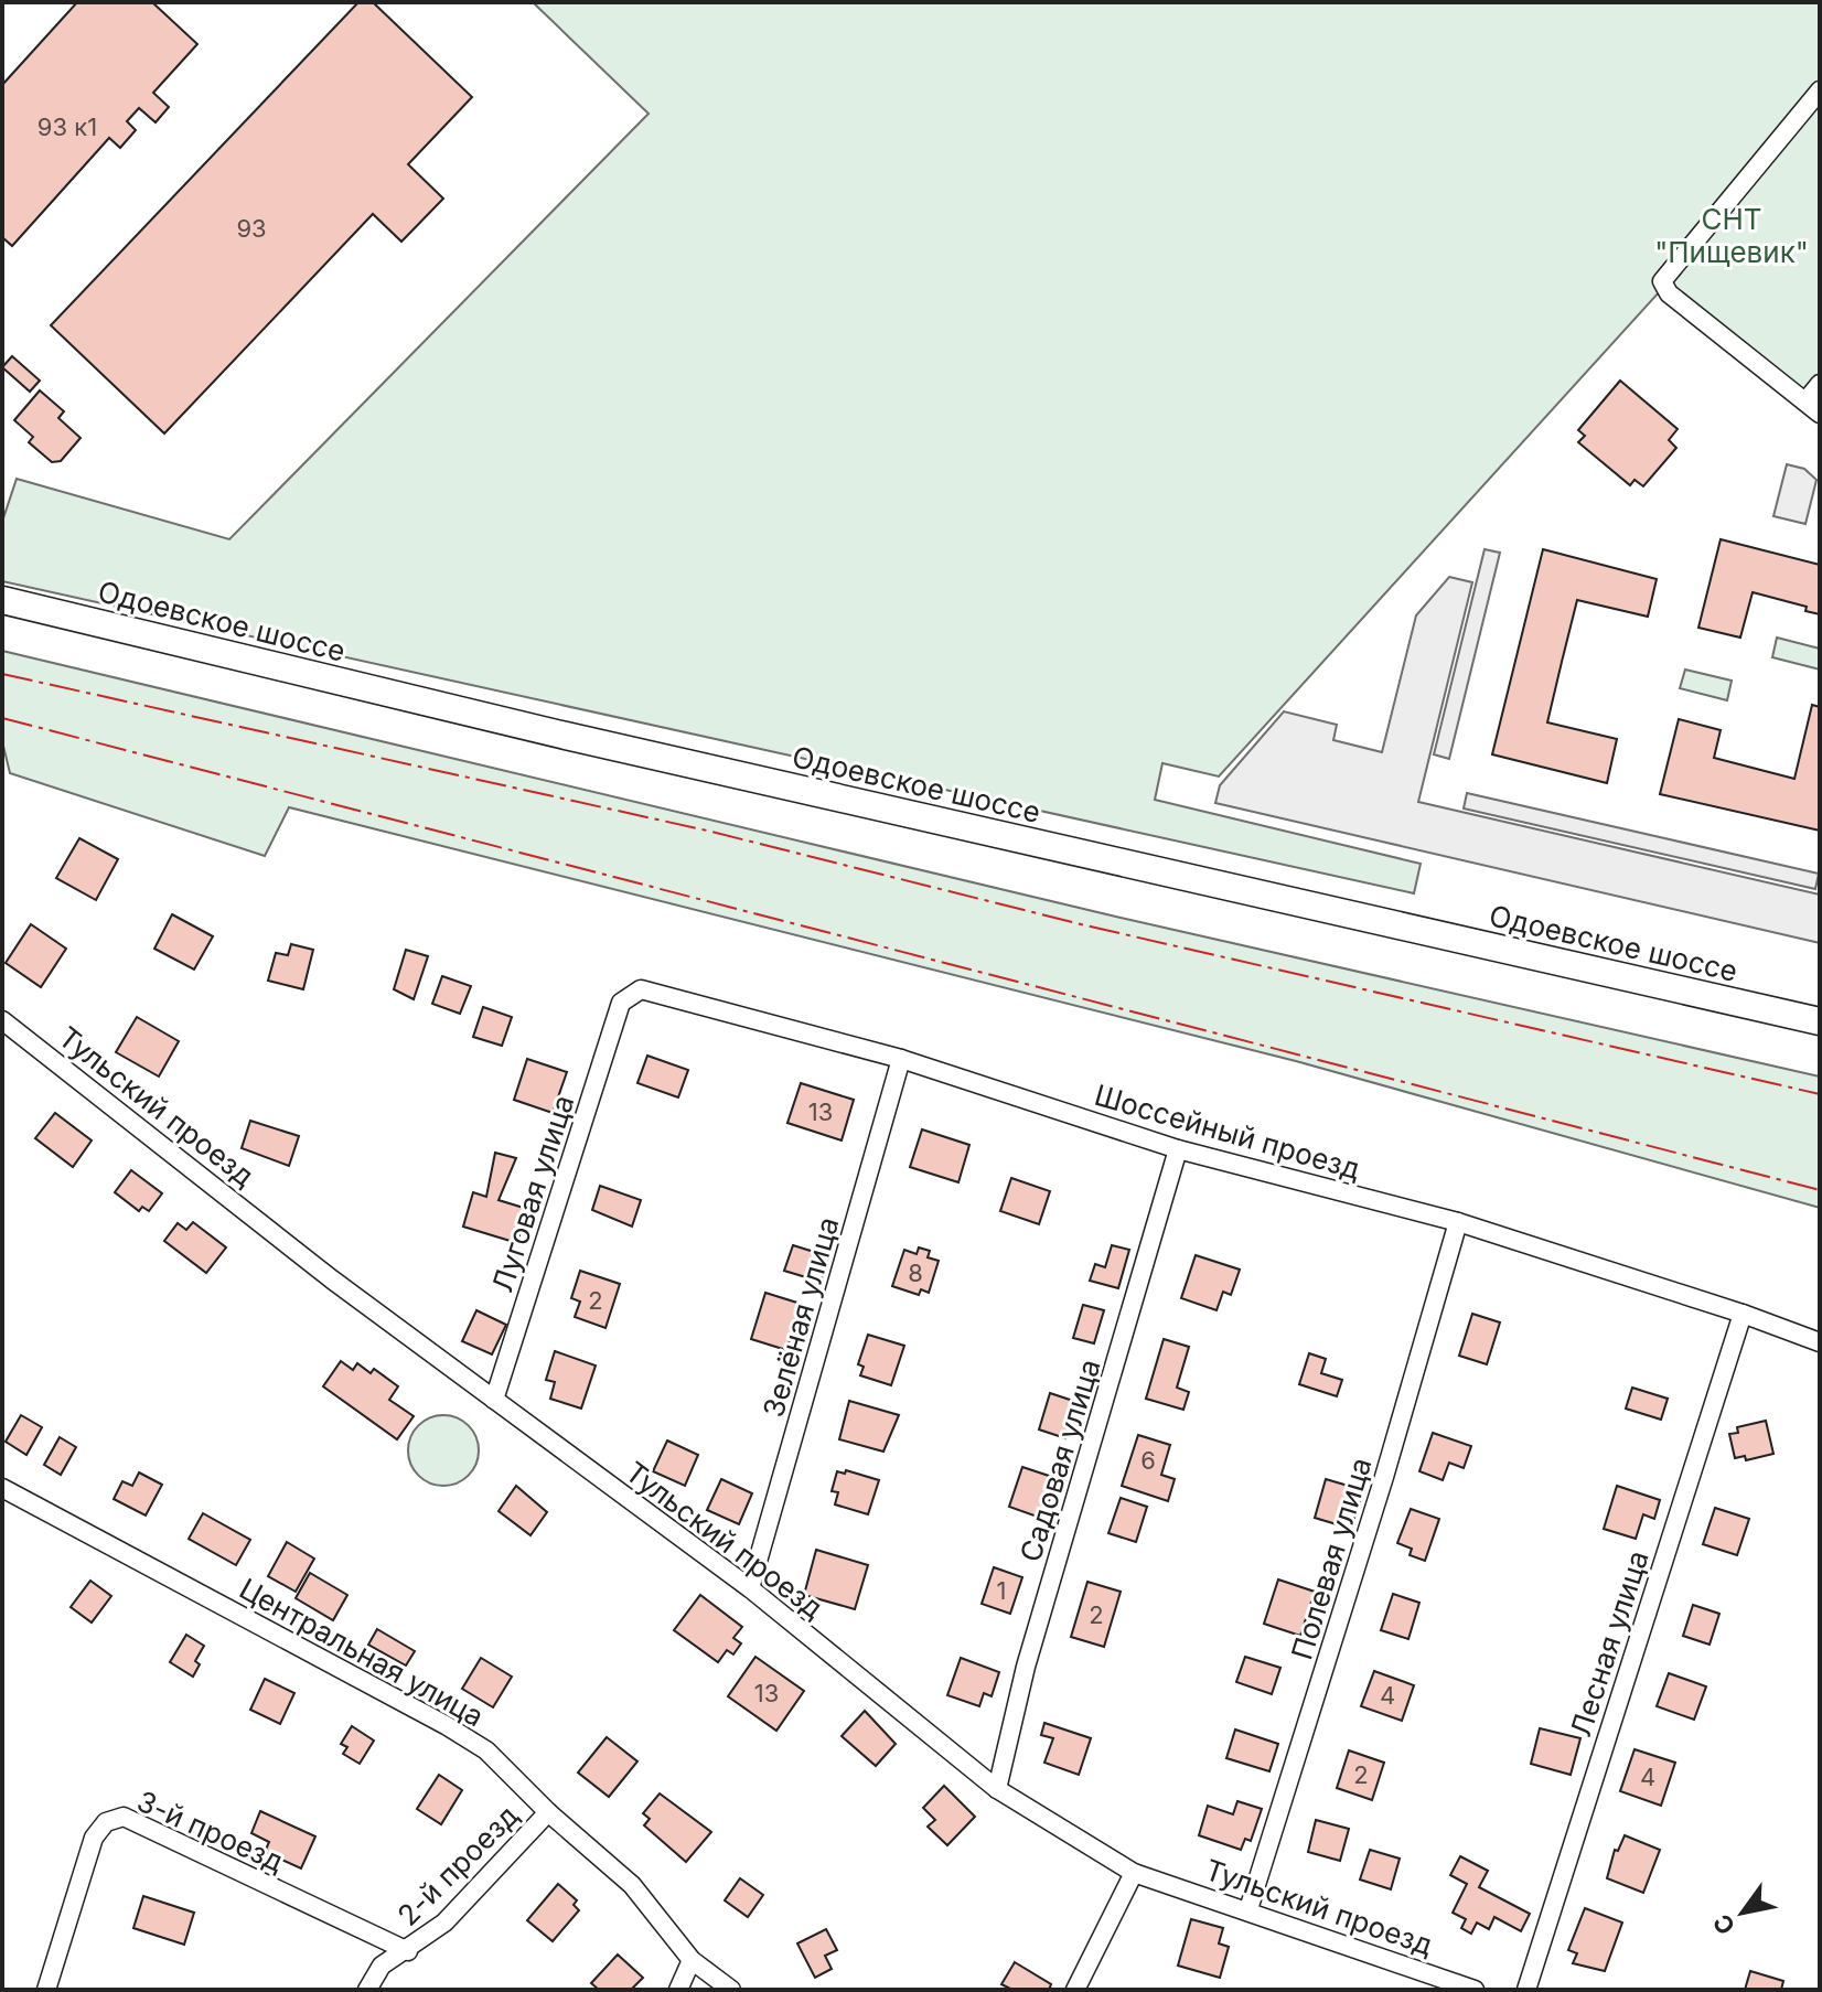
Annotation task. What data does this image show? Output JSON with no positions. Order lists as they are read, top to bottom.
{
  "streets": {
    "main road": ["Одоевское шоссе"],
    "street": [
      "Тульский проезд",
      "Шоссейный проезд",
      "Луговая улица",
      "Зелёная улица",
      "Садовая улица",
      "Полевая улица",
      "Лесная улица",
      "Центральная улица",
      "3-й проезд",
      "2-й проезд"
    ]
  },
  "crossings": [
    ["Тульский проезд", "Луговая улица"],
    ["Тульский проезд", "Зелёная улица"],
    ["Тульский проезд", "Садовая улица"],
    ["Тульский проезд", "Полевая улица"],
    ["Шоссейный проезд", "Луговая улица"],
    ["Шоссейный проезд", "Зелёная улица"],
    ["Шоссейный проезд", "Садовая улица"],
    ["Шоссейный проезд", "Полевая улица"],
    ["Шоссейный проезд", "Лесная улица"],
    ["Центральная улица", "2-й проезд"],
    ["3-й проезд", "2-й проезд"]
  ],
  "parks": ["СНТ \"Пищевик\""],
  "house_numbers": [
    "93 к1",
    "93",
    "13",
    "8",
    "2",
    "6",
    "1",
    "2",
    "13",
    "4",
    "2",
    "4"
  ],
  "north": "bottom left"
}
